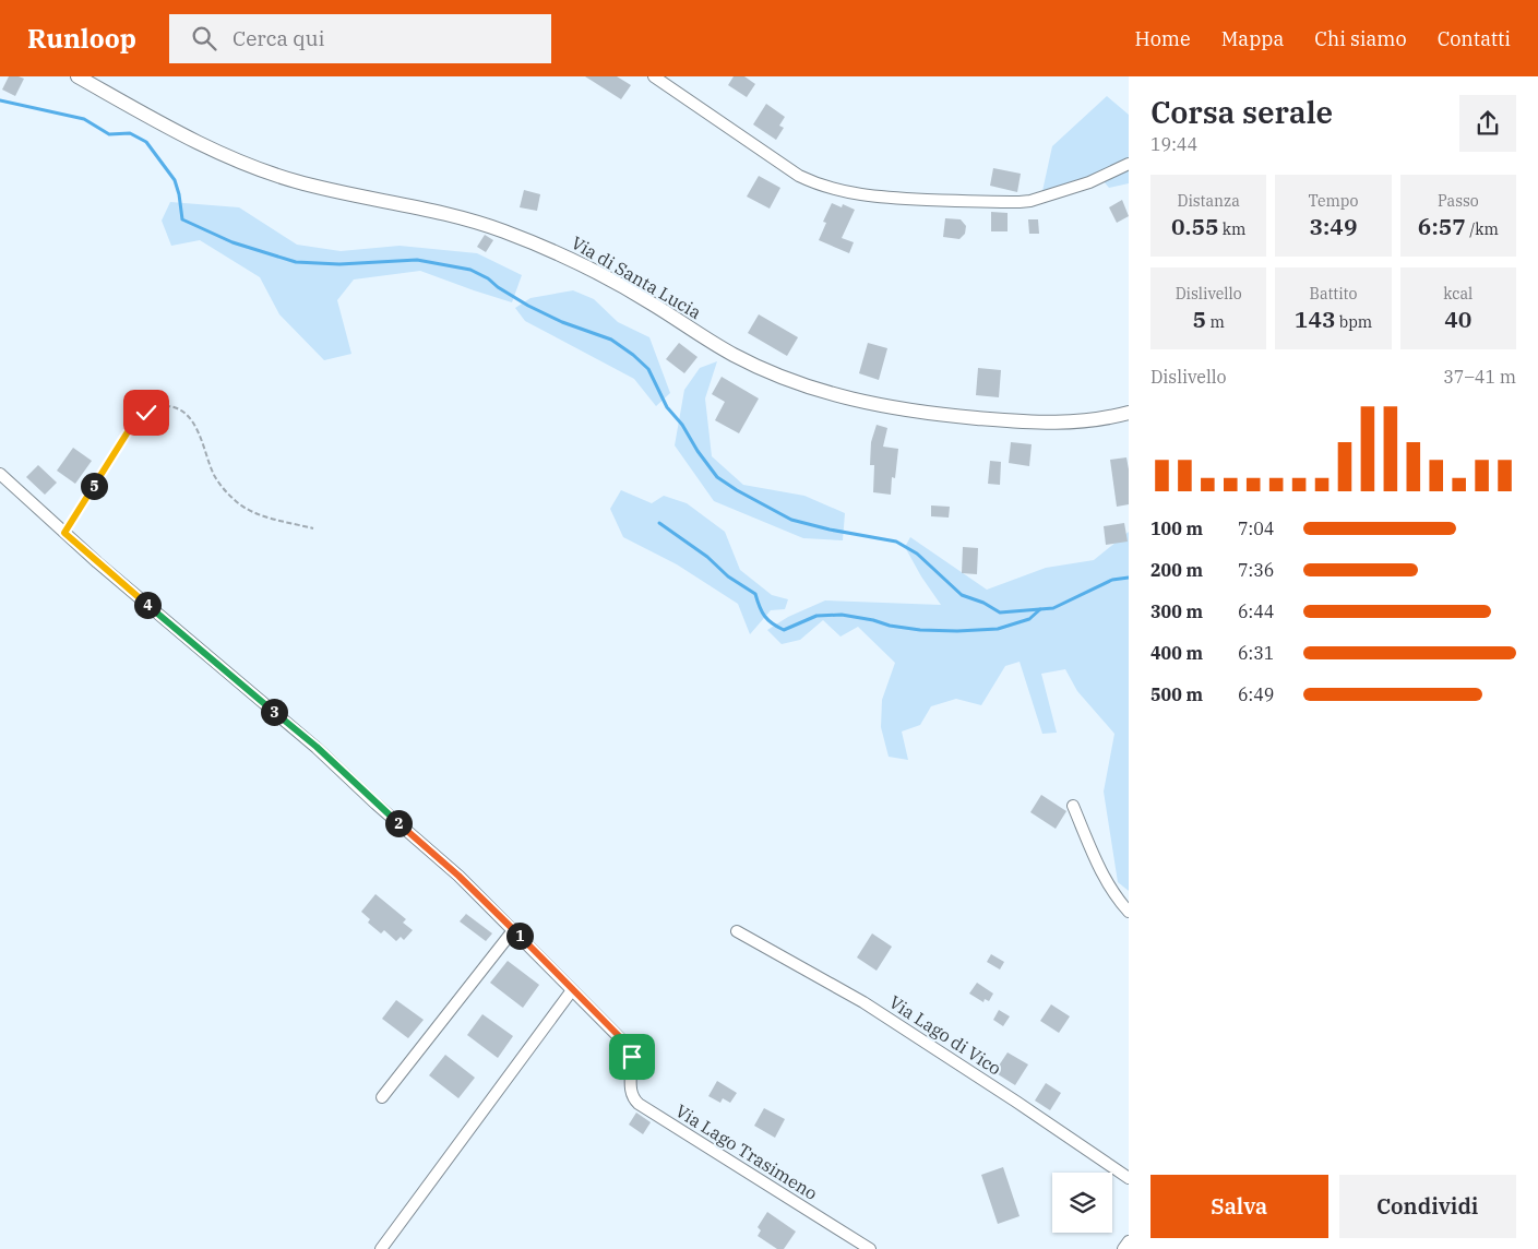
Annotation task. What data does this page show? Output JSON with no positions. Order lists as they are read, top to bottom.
{
  "streets": {
    "street": ["Via di Santa Lucia", "Via Lago di Vico", "Via Lago Trasimeno"]
  },
  "page": {
    "header": "Runloop",
    "search": "Cerca qui",
    "nav": [
      "Home",
      "Mappa",
      "Chi siamo",
      "Contatti"
    ],
    "heading": ["Corsa serale", "19:44"],
    "stats": [
      ["Distanza", "0.55 km"],
      ["Tempo", "3:49"],
      ["Passo", "6:57 /km"],
      ["Dislivello", "5 m"],
      ["Battito", "143 bpm"],
      ["kcal", "40"]
    ],
    "chart": ["Dislivello", "37–41 m"],
    "pins": [
      "5",
      "4",
      "3",
      "2",
      "1"
    ],
    "list": [
      {
        "name": "100 m",
        "note": "7:04"
      },
      {
        "name": "200 m",
        "note": "7:36"
      },
      {
        "name": "300 m",
        "note": "6:44"
      },
      {
        "name": "400 m",
        "note": "6:31"
      },
      {
        "name": "500 m",
        "note": "6:49"
      }
    ],
    "buttons": ["Salva", "Condividi"]
  }
}
